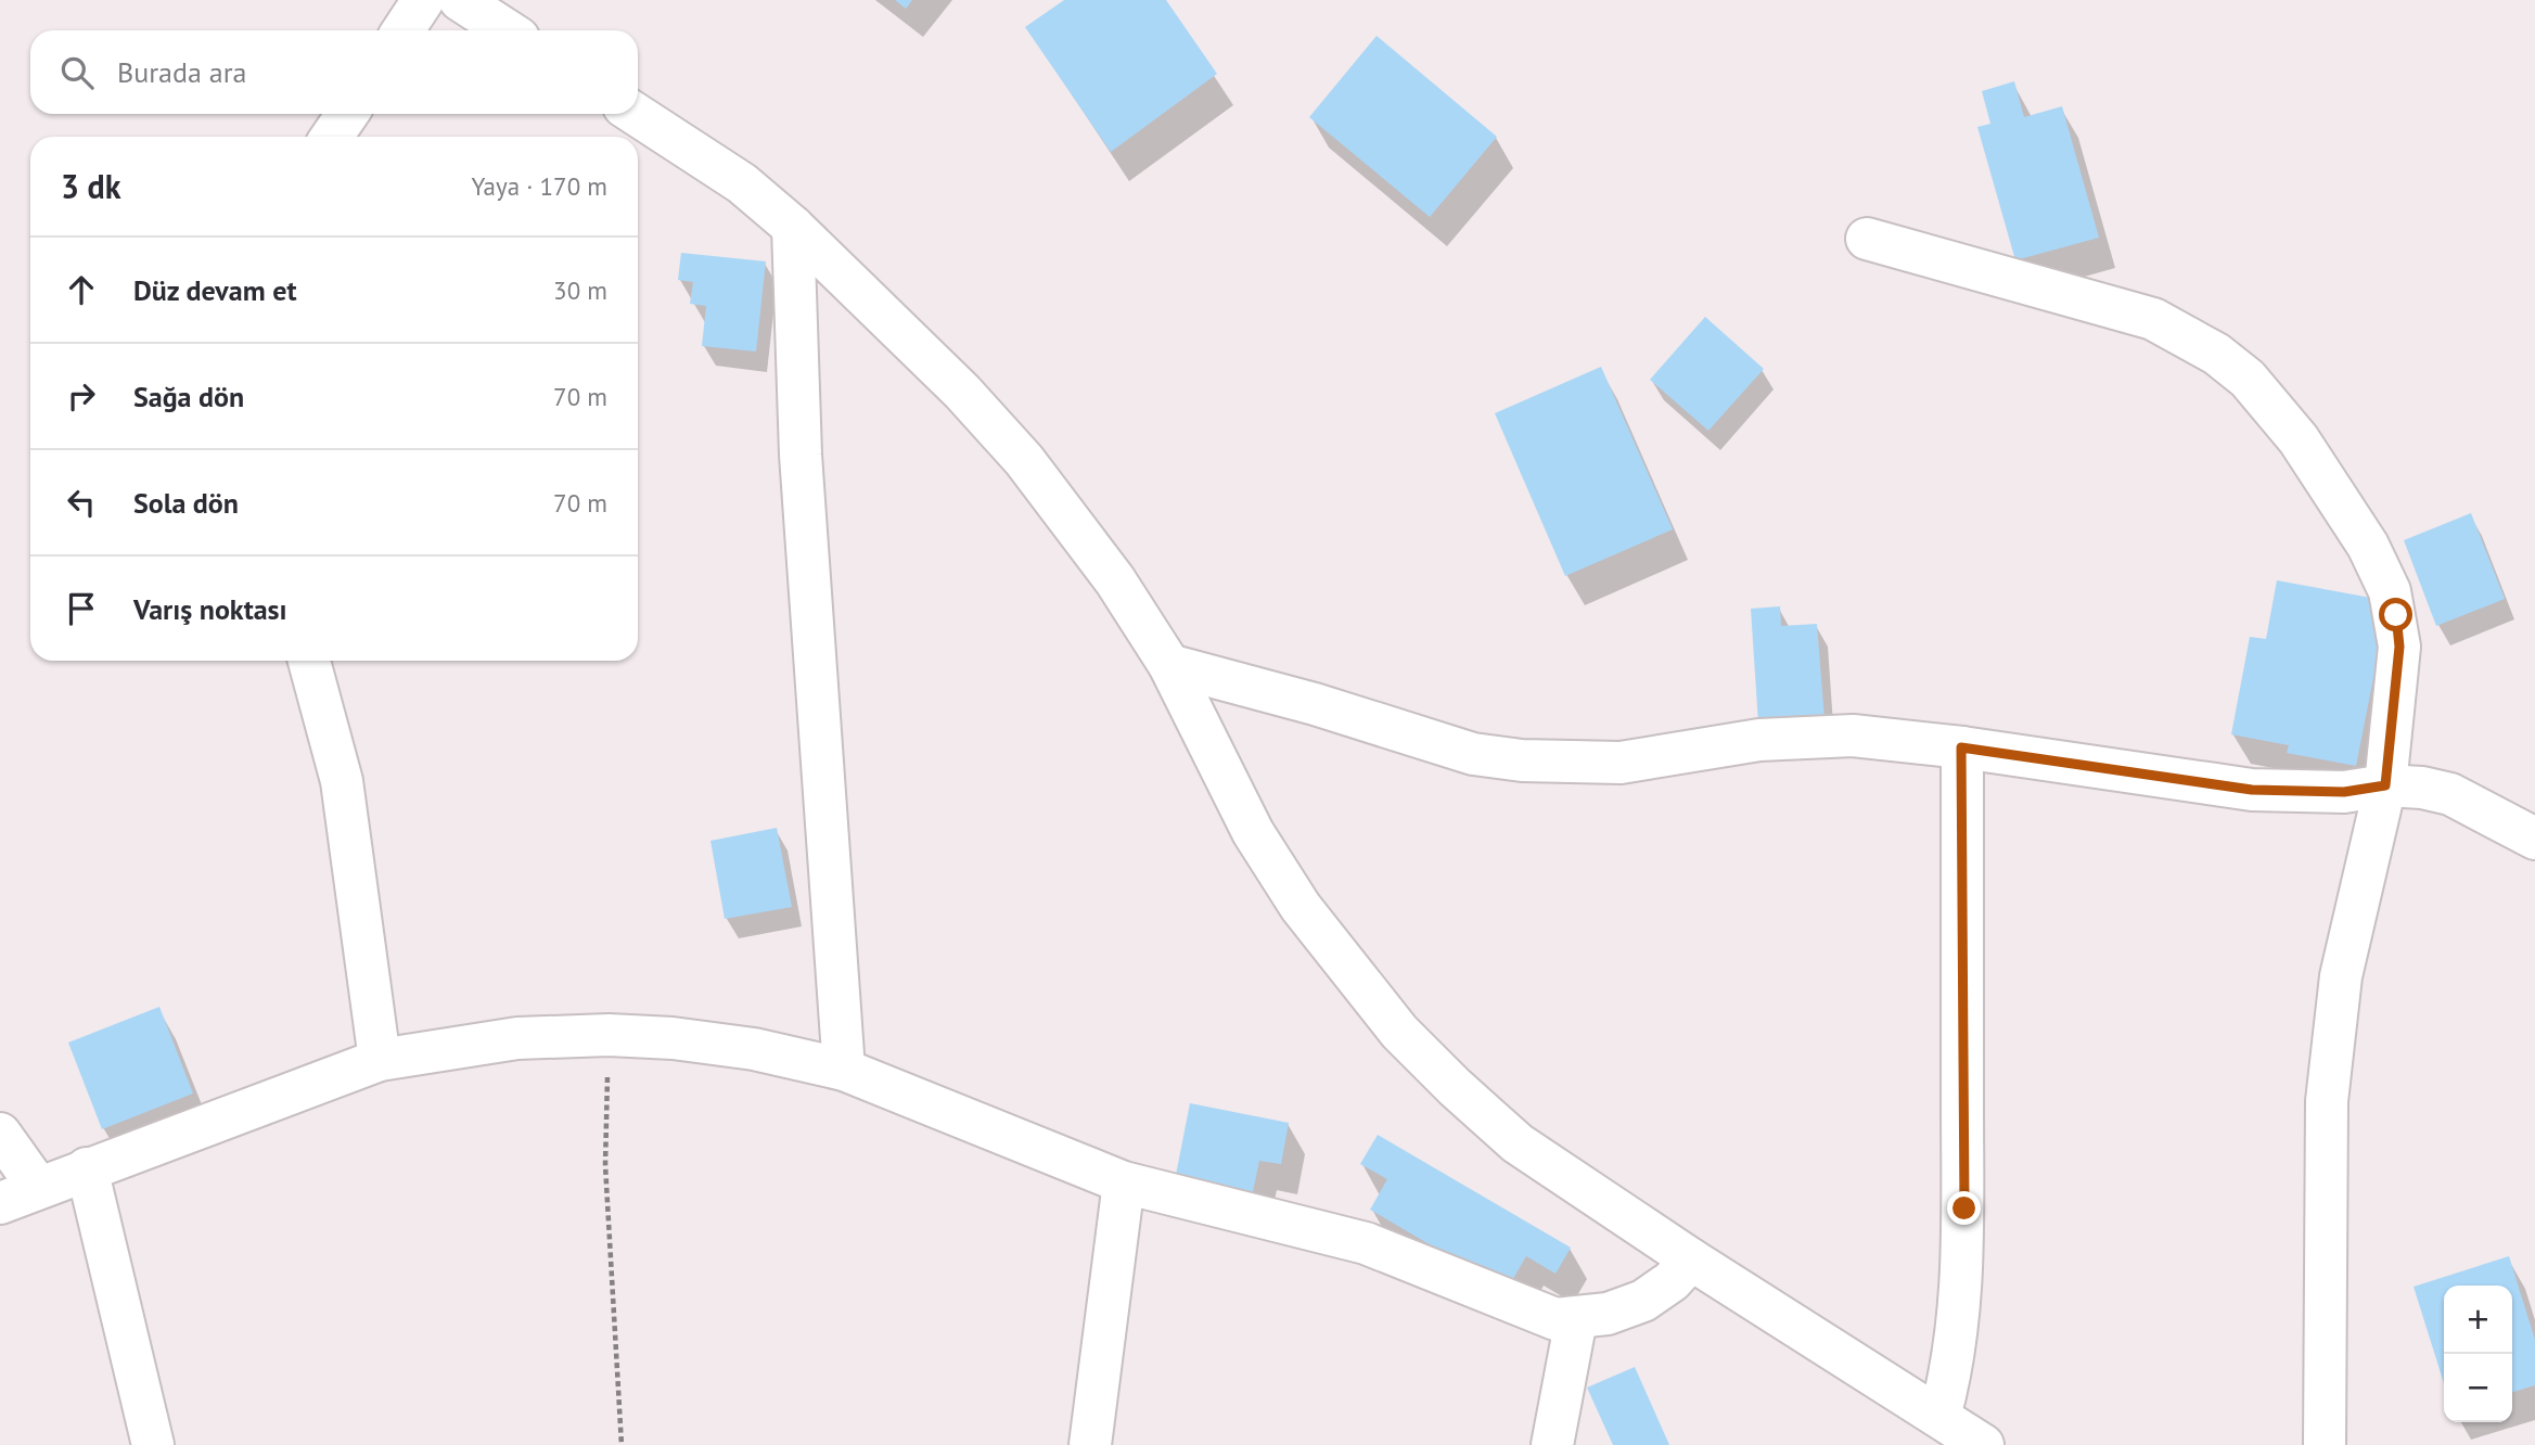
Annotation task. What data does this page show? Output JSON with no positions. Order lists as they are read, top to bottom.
{
  "page": {
    "search": "Burada ara",
    "heading": ["3 dk", "Yaya · 170 m"],
    "list": [
      ["Düz devam et", "30 m"],
      ["Sağa dön", "70 m"],
      ["Sola dön", "70 m"],
      "Varış noktası"
    ],
    "map_buttons": ["+", "−"]
  }
}
